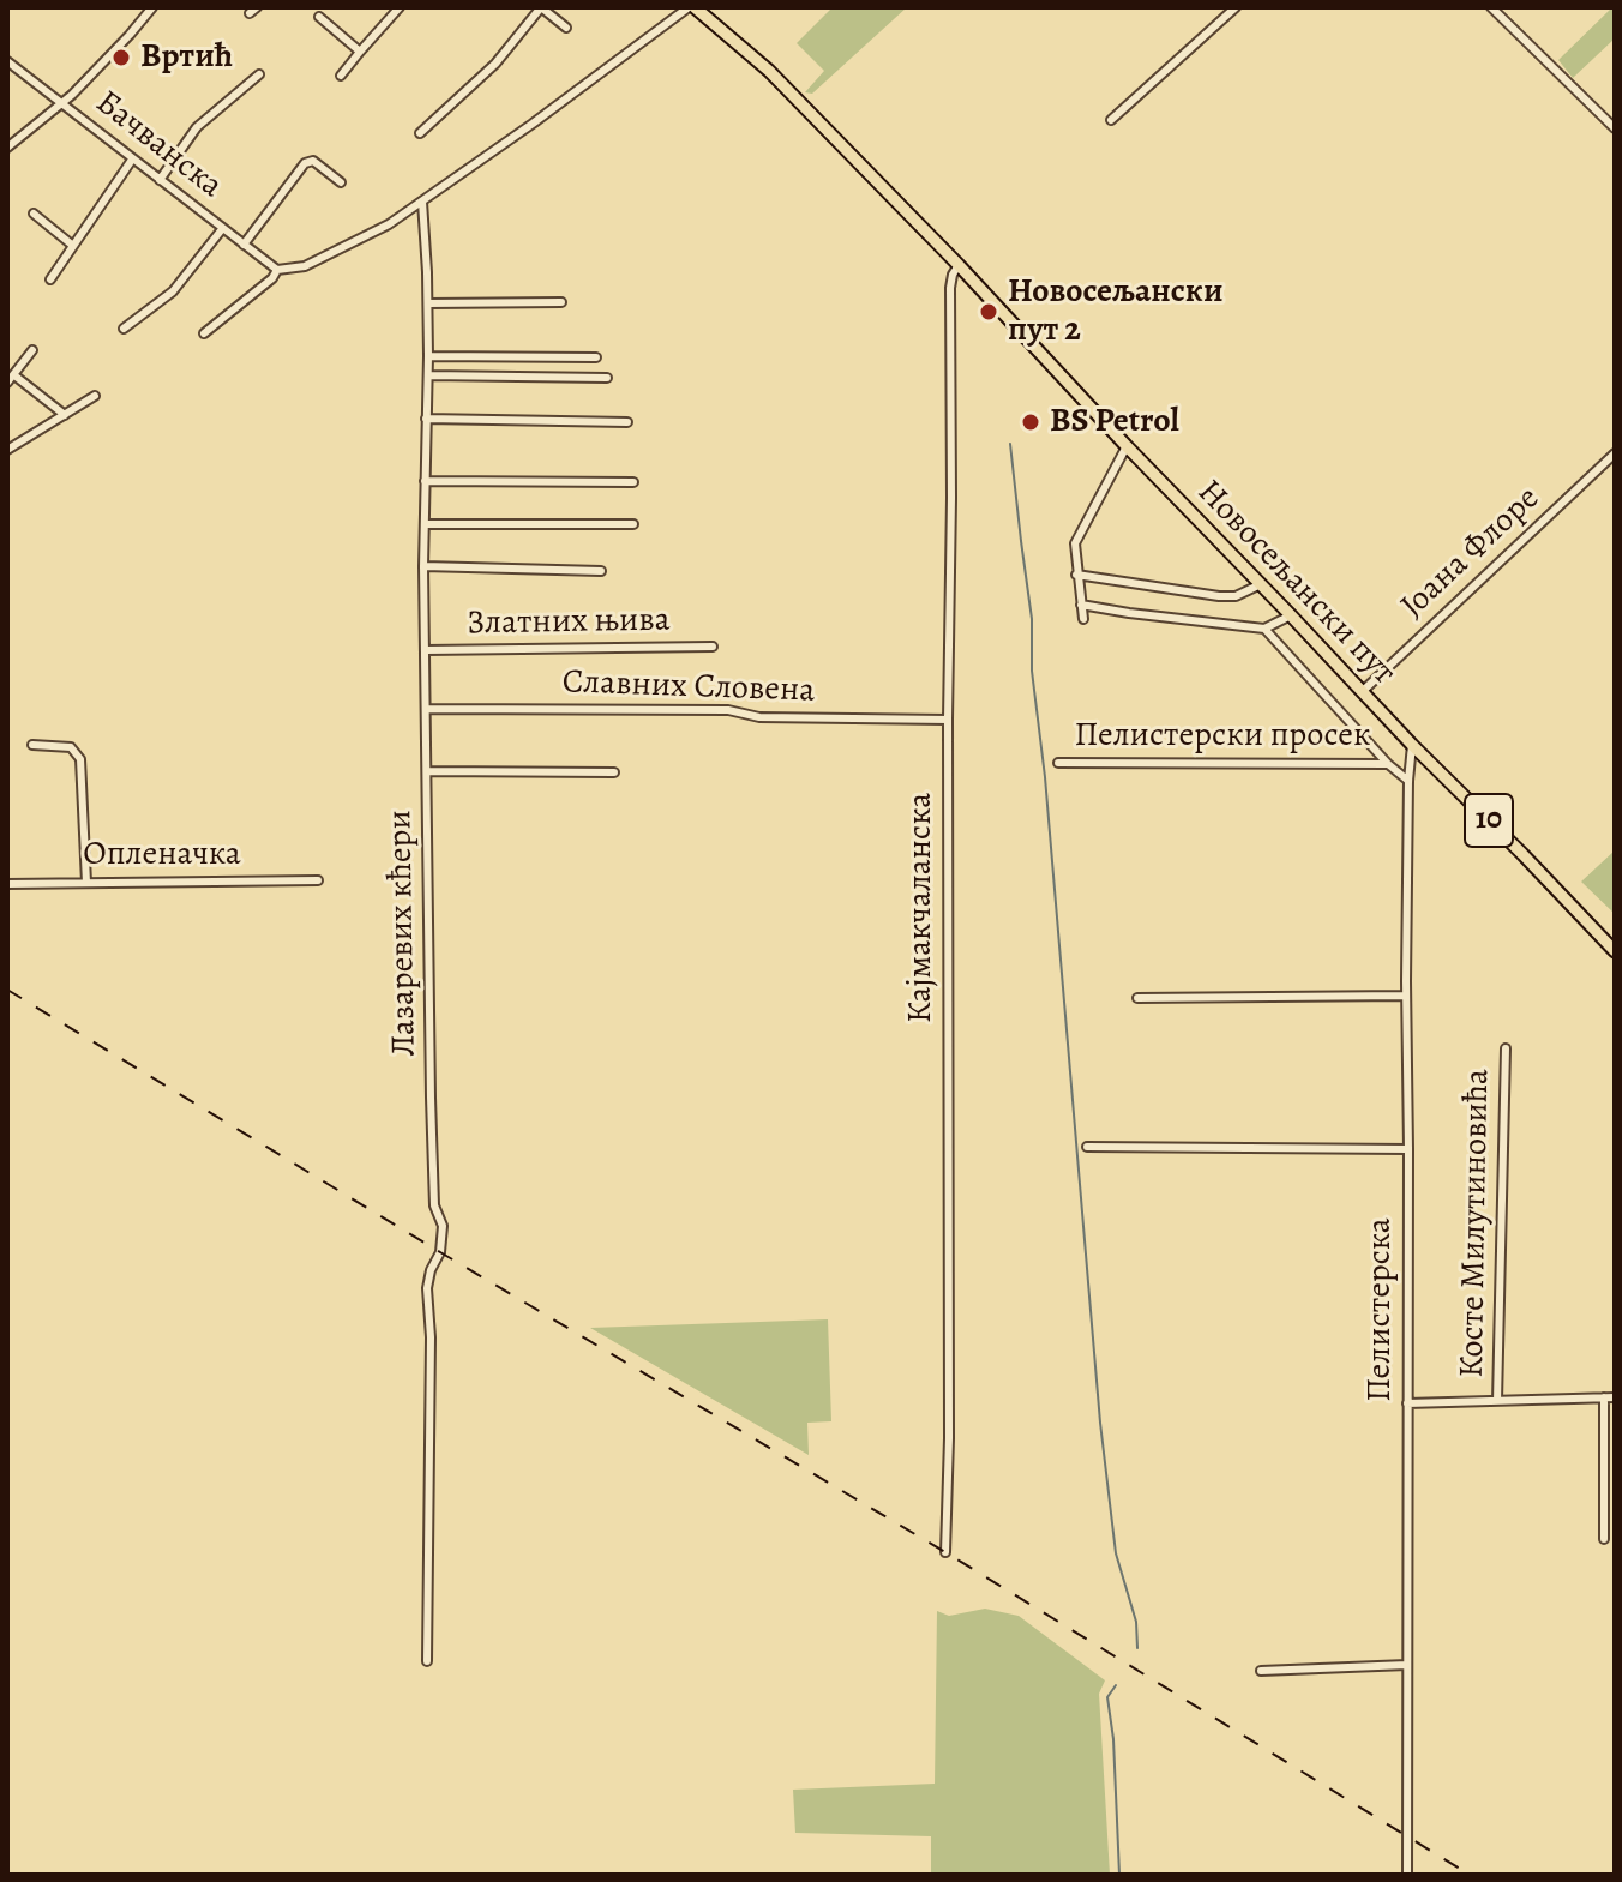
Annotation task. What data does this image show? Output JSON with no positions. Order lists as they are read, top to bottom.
{
  "streets": {
    "main road": ["Новосељански пут", "10"],
    "street": [
      "Бачванска",
      "Јоана Флоре",
      "Златних њива",
      "Славних Словена",
      "Пелистерски просек",
      "Опленачка",
      "Кајмакчаланска",
      "Лазаревих кћери",
      "Косте Милутиновића",
      "Пелистерска"
    ]
  },
  "crossings": [
    ["Јоана Флоре", "Новосељански пут"],
    ["Новосељански пут", "Кајмакчаланска"],
    ["Новосељански пут", "Пелистерска"],
    ["Златних њива", "Лазаревих кћери"],
    ["Славних Словена", "Кајмакчаланска"],
    ["Славних Словена", "Лазаревих кћери"]
  ],
  "places": ["Вртић", "Новосељански пут 2", "BS Petrol"]
}
